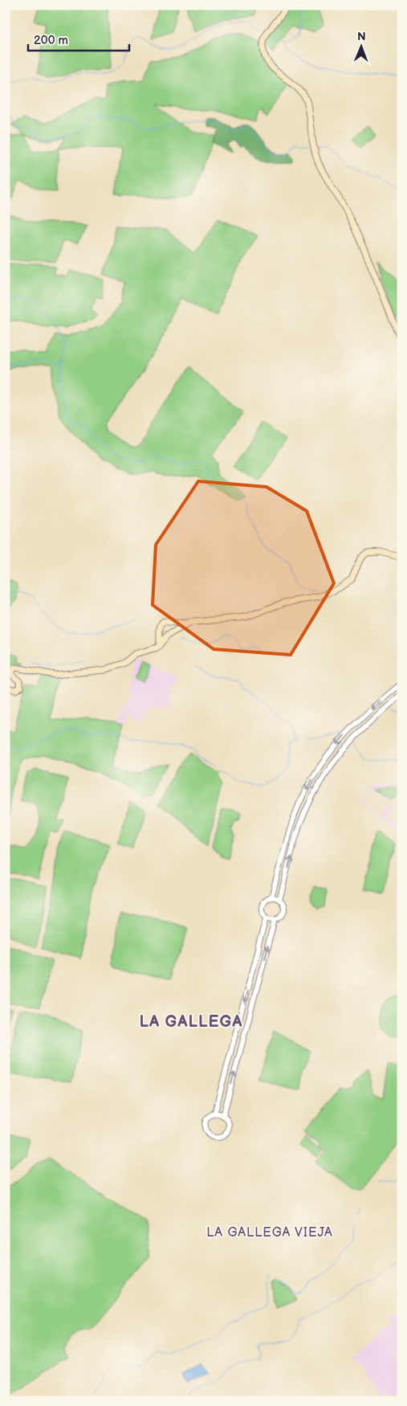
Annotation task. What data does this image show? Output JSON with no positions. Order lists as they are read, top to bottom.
{
  "districts": ["LA GALLEGA", "LA GALLEGA VIEJA"],
  "scale_bar": "200 m",
  "north": "top"
}
